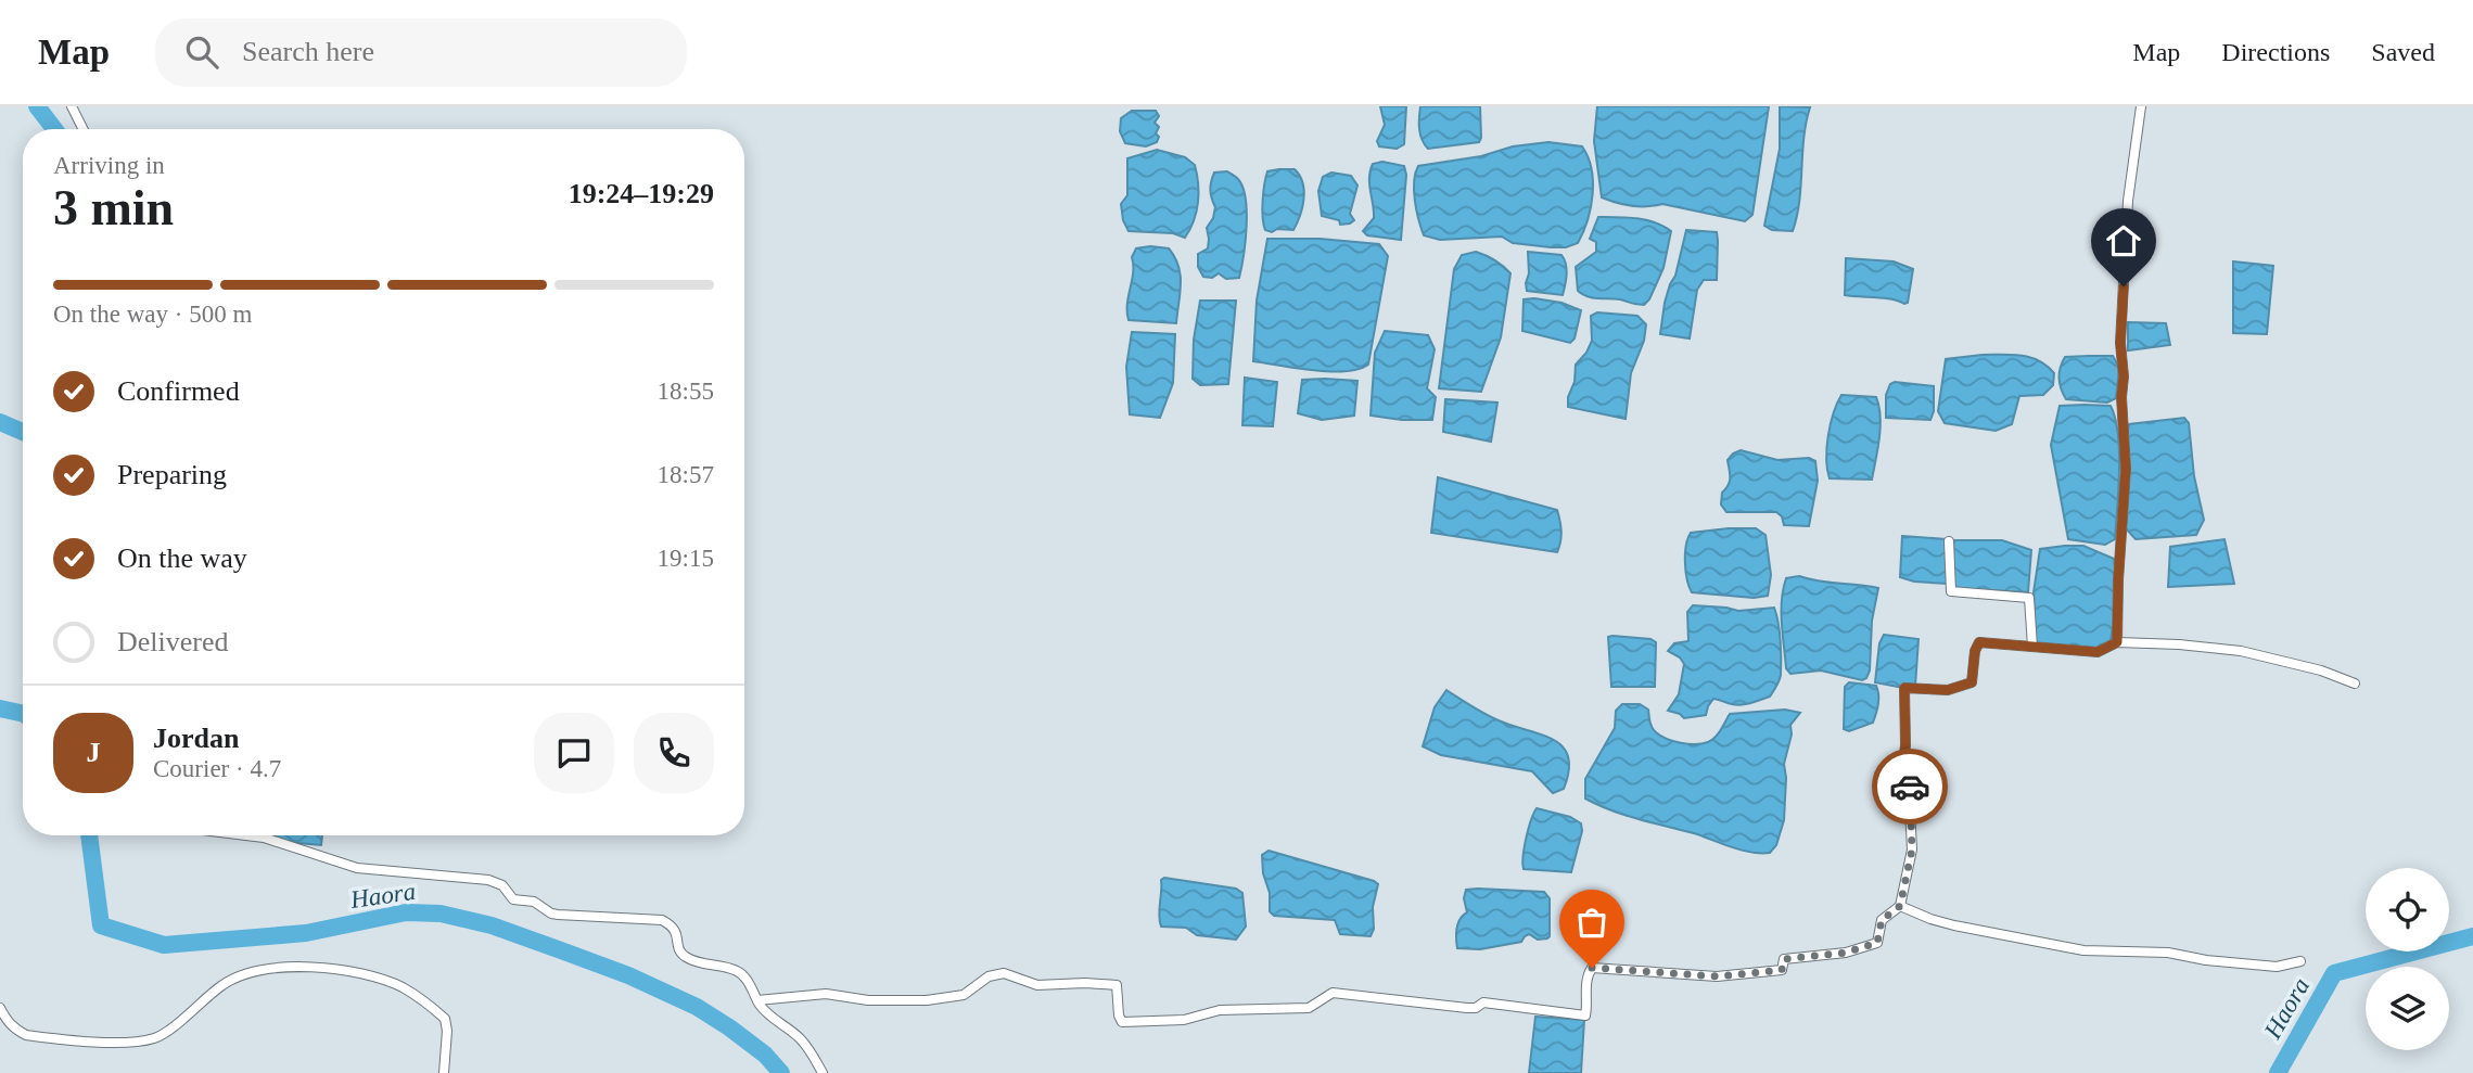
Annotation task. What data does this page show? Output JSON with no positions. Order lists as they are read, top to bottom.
{
  "water": ["Haora"],
  "page": {
    "header": "Map",
    "search": "Search here",
    "nav": ["Map", "Directions", "Saved"],
    "heading": ["3 min", "Arriving in", "19:24–19:29"],
    "panel": ["Jordan", "Courier · 4.7"],
    "bar": "On the way · 500 m",
    "list": [
      ["Confirmed", "18:55"],
      ["Preparing", "18:57"],
      ["On the way", "19:15"],
      "Delivered"
    ],
    "round": "J"
  }
}
